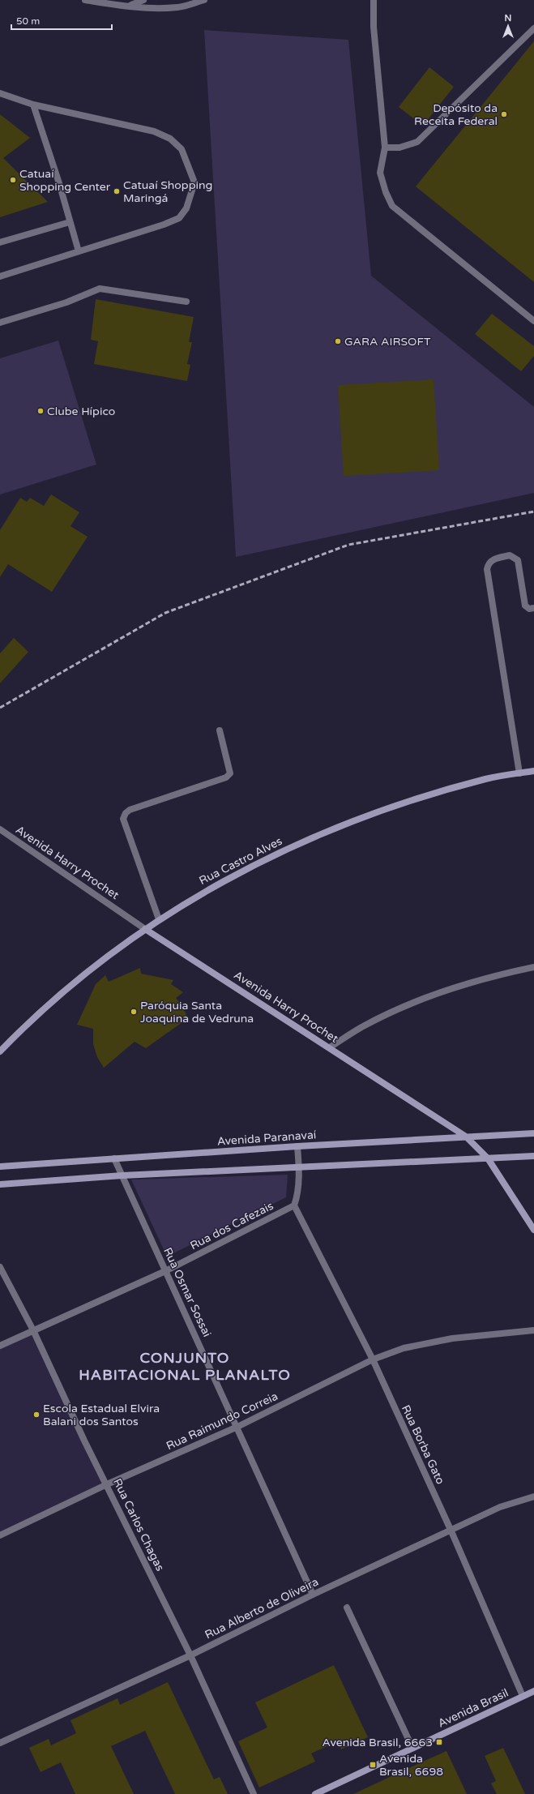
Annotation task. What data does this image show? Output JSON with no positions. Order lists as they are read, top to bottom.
{
  "streets": {
    "main road": [
      "Rua Castro Alves",
      "Avenida Harry Prochet",
      "Avenida Paranavaí",
      "Avenida Brasil"
    ],
    "street": [
      "Rua dos Cafezais",
      "Rua Osmar Sossai",
      "Rua Raimundo Correia",
      "Rua Borba Gato",
      "Rua Carlos Chagas",
      "Rua Alberto de Oliveira"
    ]
  },
  "crossings": [
    ["Rua Castro Alves", "Avenida Harry Prochet"],
    ["Avenida Harry Prochet", "Avenida Paranavaí"],
    ["Avenida Paranavaí", "Rua Osmar Sossai"],
    ["Rua dos Cafezais", "Rua Osmar Sossai"],
    ["Rua dos Cafezais", "Rua Borba Gato"],
    ["Rua dos Cafezais", "Rua Carlos Chagas"],
    ["Rua Osmar Sossai", "Rua Raimundo Correia"],
    ["Rua Osmar Sossai", "Rua Alberto de Oliveira"],
    ["Rua Raimundo Correia", "Rua Borba Gato"],
    ["Rua Raimundo Correia", "Rua Carlos Chagas"],
    ["Rua Borba Gato", "Rua Alberto de Oliveira"],
    ["Rua Borba Gato", "Avenida Brasil"],
    ["Rua Carlos Chagas", "Rua Alberto de Oliveira"]
  ],
  "districts": ["CONJUNTO HABITACIONAL PLANALTO"],
  "places": {
    "other": [
      "Depósito da Receita Federal",
      "Catuaí Shopping Center",
      "Catuaí Shopping Maringá",
      "GARA AIRSOFT",
      "Clube Hípico",
      "Paróquia Santa Joaquina de Vedruna",
      "Escola Estadual Elvira Balani dos Santos"
    ],
    "transit": ["Avenida Brasil, 6663", "Avenida Brasil, 6698"]
  },
  "scale_bar": "50 m",
  "north": "top"
}
